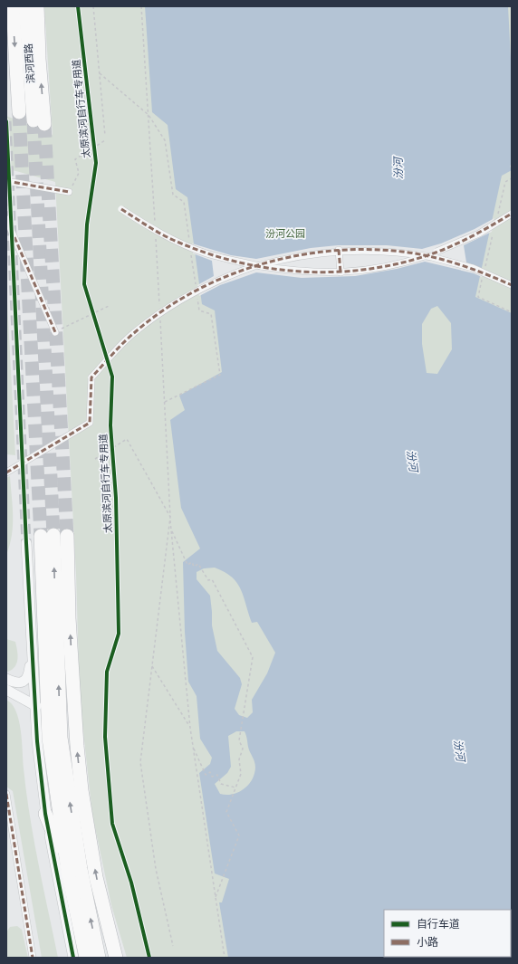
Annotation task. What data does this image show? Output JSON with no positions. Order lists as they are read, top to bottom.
{
  "streets": {
    "highway": ["滨河西路"],
    "cycle path": ["太原滨河自行车专用道"]
  },
  "water": ["汾河"],
  "parks": ["汾河公园"],
  "legend": ["自行车道", "小路"]
}
